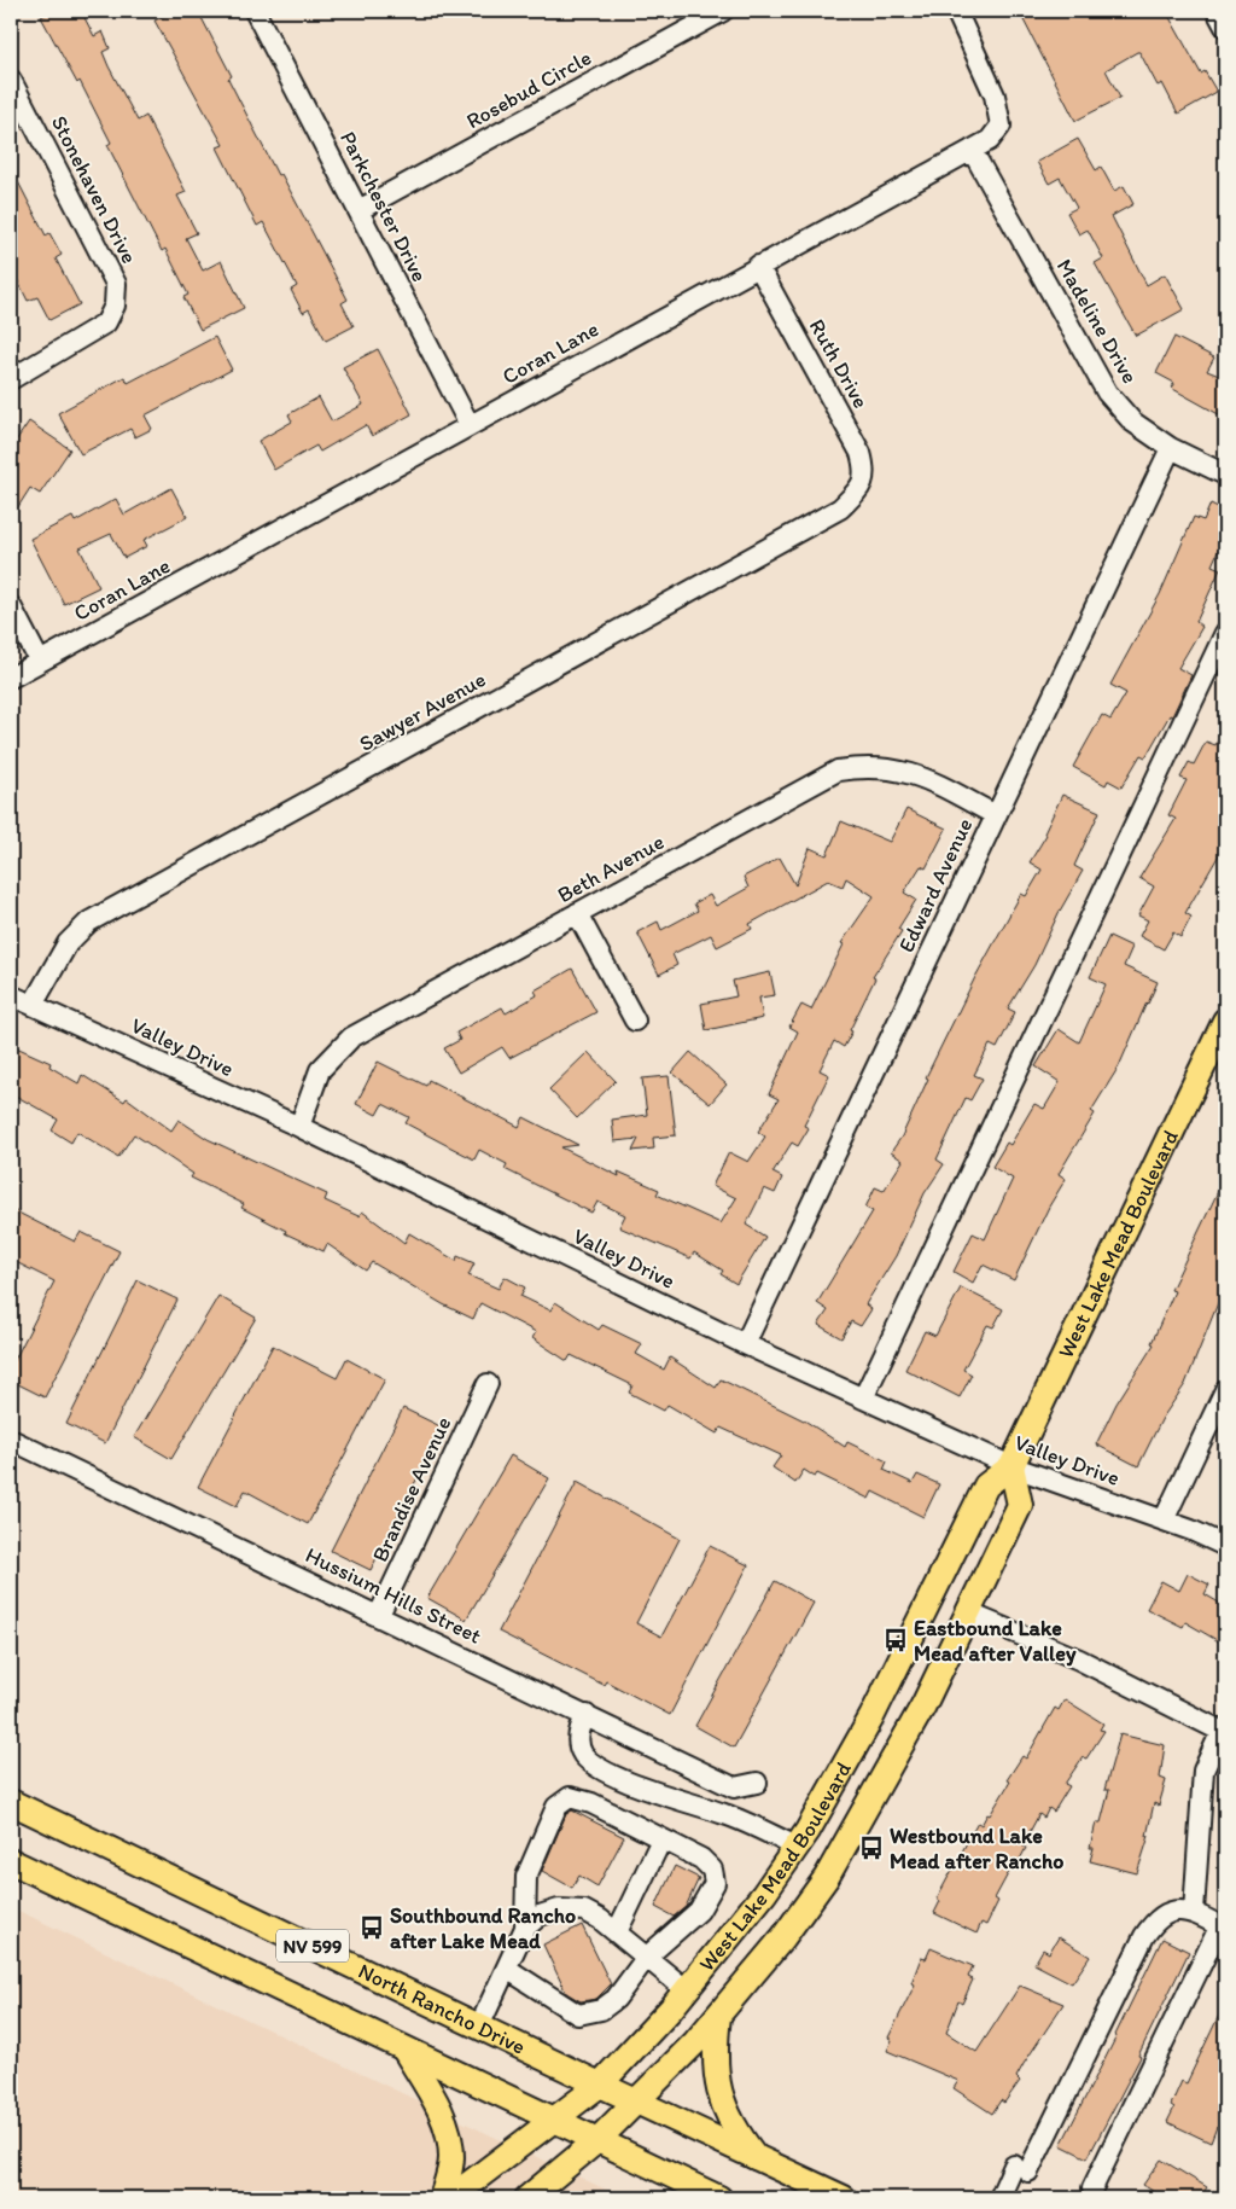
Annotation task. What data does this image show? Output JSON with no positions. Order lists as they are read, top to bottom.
{
  "streets": {
    "main road": ["West Lake Mead Boulevard", "NV 599", "North Rancho Drive"],
    "street": [
      "Rosebud Circle",
      "Stonehaven Drive",
      "Parkchester Drive",
      "Madeline Drive",
      "Coran Lane",
      "Ruth Drive",
      "Sawyer Avenue",
      "Beth Avenue",
      "Edward Avenue",
      "Valley Drive",
      "Brandise Avenue",
      "Hussium Hills Street"
    ]
  },
  "crossings": [
    ["Rosebud Circle", "Parkchester Drive"],
    ["Parkchester Drive", "Coran Lane"],
    ["Madeline Drive", "Coran Lane"],
    ["Madeline Drive", "Edward Avenue"],
    ["Coran Lane", "Ruth Drive"],
    ["Ruth Drive", "Sawyer Avenue"],
    ["Sawyer Avenue", "Valley Drive"],
    ["Beth Avenue", "Edward Avenue"],
    ["Beth Avenue", "Valley Drive"],
    ["Edward Avenue", "Valley Drive"],
    ["Valley Drive", "West Lake Mead Boulevard"],
    ["West Lake Mead Boulevard", "NV 599"],
    ["West Lake Mead Boulevard", "North Rancho Drive"],
    ["Brandise Avenue", "Hussium Hills Street"]
  ],
  "places": {
    "bus stop": ["Eastbound Lake Mead after Valley", "Westbound Lake Mead after Rancho", "Southbound Rancho after Lake Mead"]
  }
}
